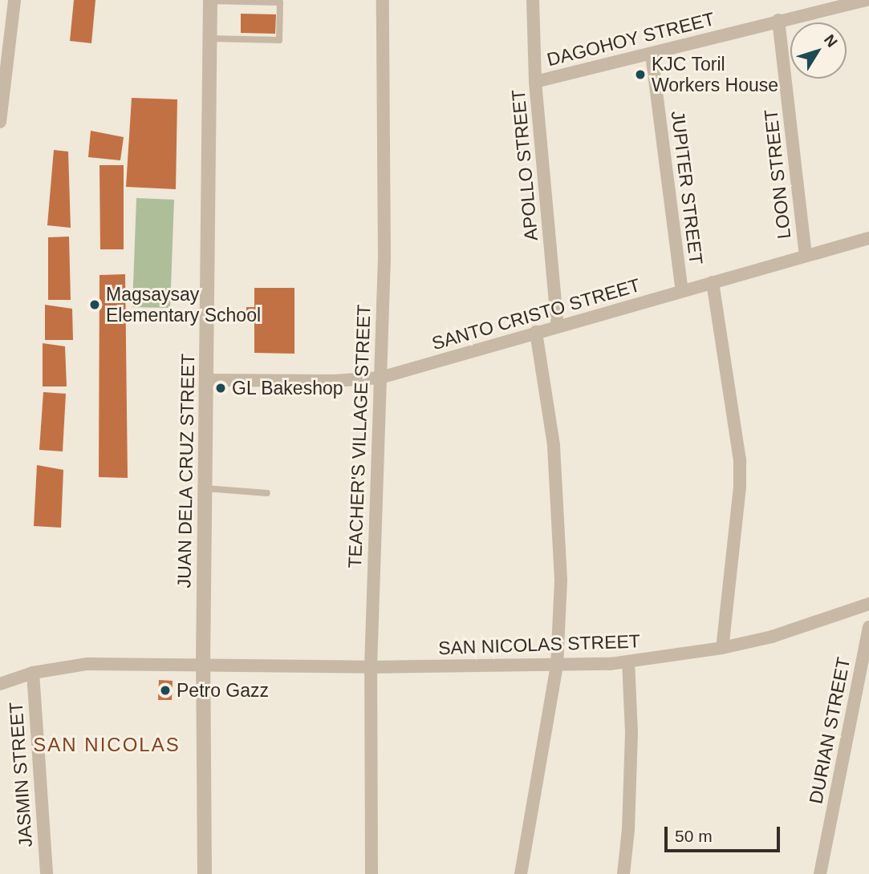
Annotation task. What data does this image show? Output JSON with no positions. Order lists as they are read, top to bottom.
{
  "streets": {
    "street": [
      "DAGOHOY STREET",
      "APOLLO STREET",
      "LOON STREET",
      "JUPITER STREET",
      "SANTO CRISTO STREET",
      "TEACHER'S VILLAGE STREET",
      "JUAN DELA CRUZ STREET",
      "SAN NICOLAS STREET",
      "DURIAN STREET",
      "JASMIN STREET"
    ]
  },
  "crossings": [
    ["DAGOHOY STREET", "APOLLO STREET"],
    ["DAGOHOY STREET", "LOON STREET"],
    ["DAGOHOY STREET", "JUPITER STREET"],
    ["APOLLO STREET", "SANTO CRISTO STREET"],
    ["LOON STREET", "SANTO CRISTO STREET"],
    ["JUPITER STREET", "SANTO CRISTO STREET"],
    ["SANTO CRISTO STREET", "TEACHER'S VILLAGE STREET"],
    ["SANTO CRISTO STREET", "JUAN DELA CRUZ STREET"],
    ["TEACHER'S VILLAGE STREET", "SAN NICOLAS STREET"],
    ["JUAN DELA CRUZ STREET", "SAN NICOLAS STREET"],
    ["SAN NICOLAS STREET", "JASMIN STREET"]
  ],
  "districts": ["SAN NICOLAS"],
  "places": [
    "KJC Toril Workers House",
    "Magsaysay Elementary School",
    "GL Bakeshop",
    "Petro Gazz"
  ],
  "scale_bar": "50 m",
  "north": "top right"
}
